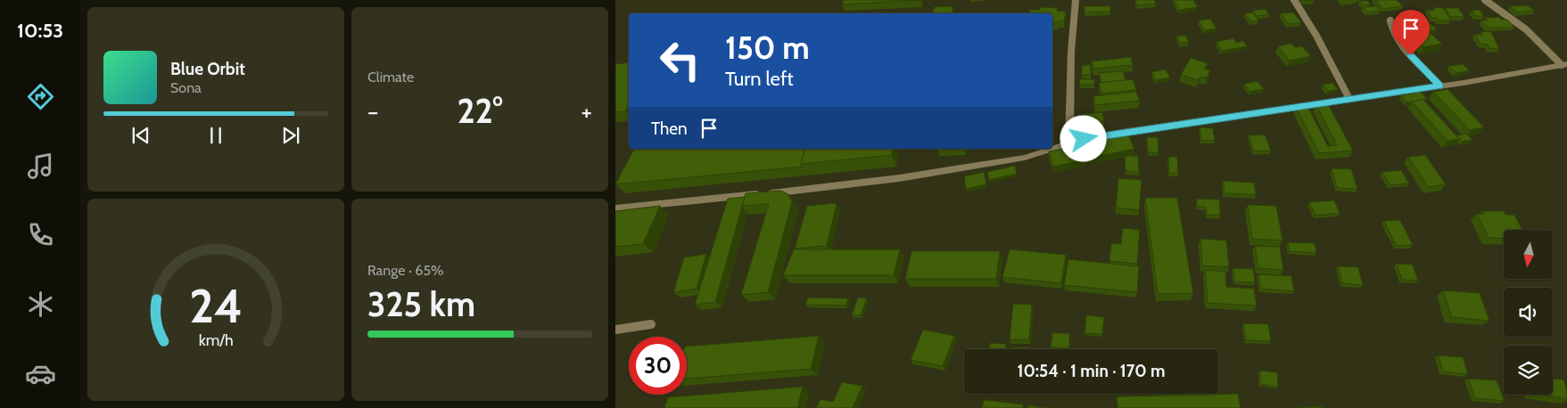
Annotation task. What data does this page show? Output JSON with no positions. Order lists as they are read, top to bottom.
{
  "north": "bottom",
  "page": {
    "tabs": "10:53",
    "tile": [
      "Climate",
      ["Range · 65%", "325 km"]
    ],
    "turn": ["150 m", "Turn left"],
    "song": ["Blue Orbit", "Sona"],
    "heat": ["−", "22°", "+"],
    "then": "Then",
    "limit": "30",
    "trip": "10:54 · 1 min · 170 m",
    "gauge": ["24", "km/h"]
  }
}
